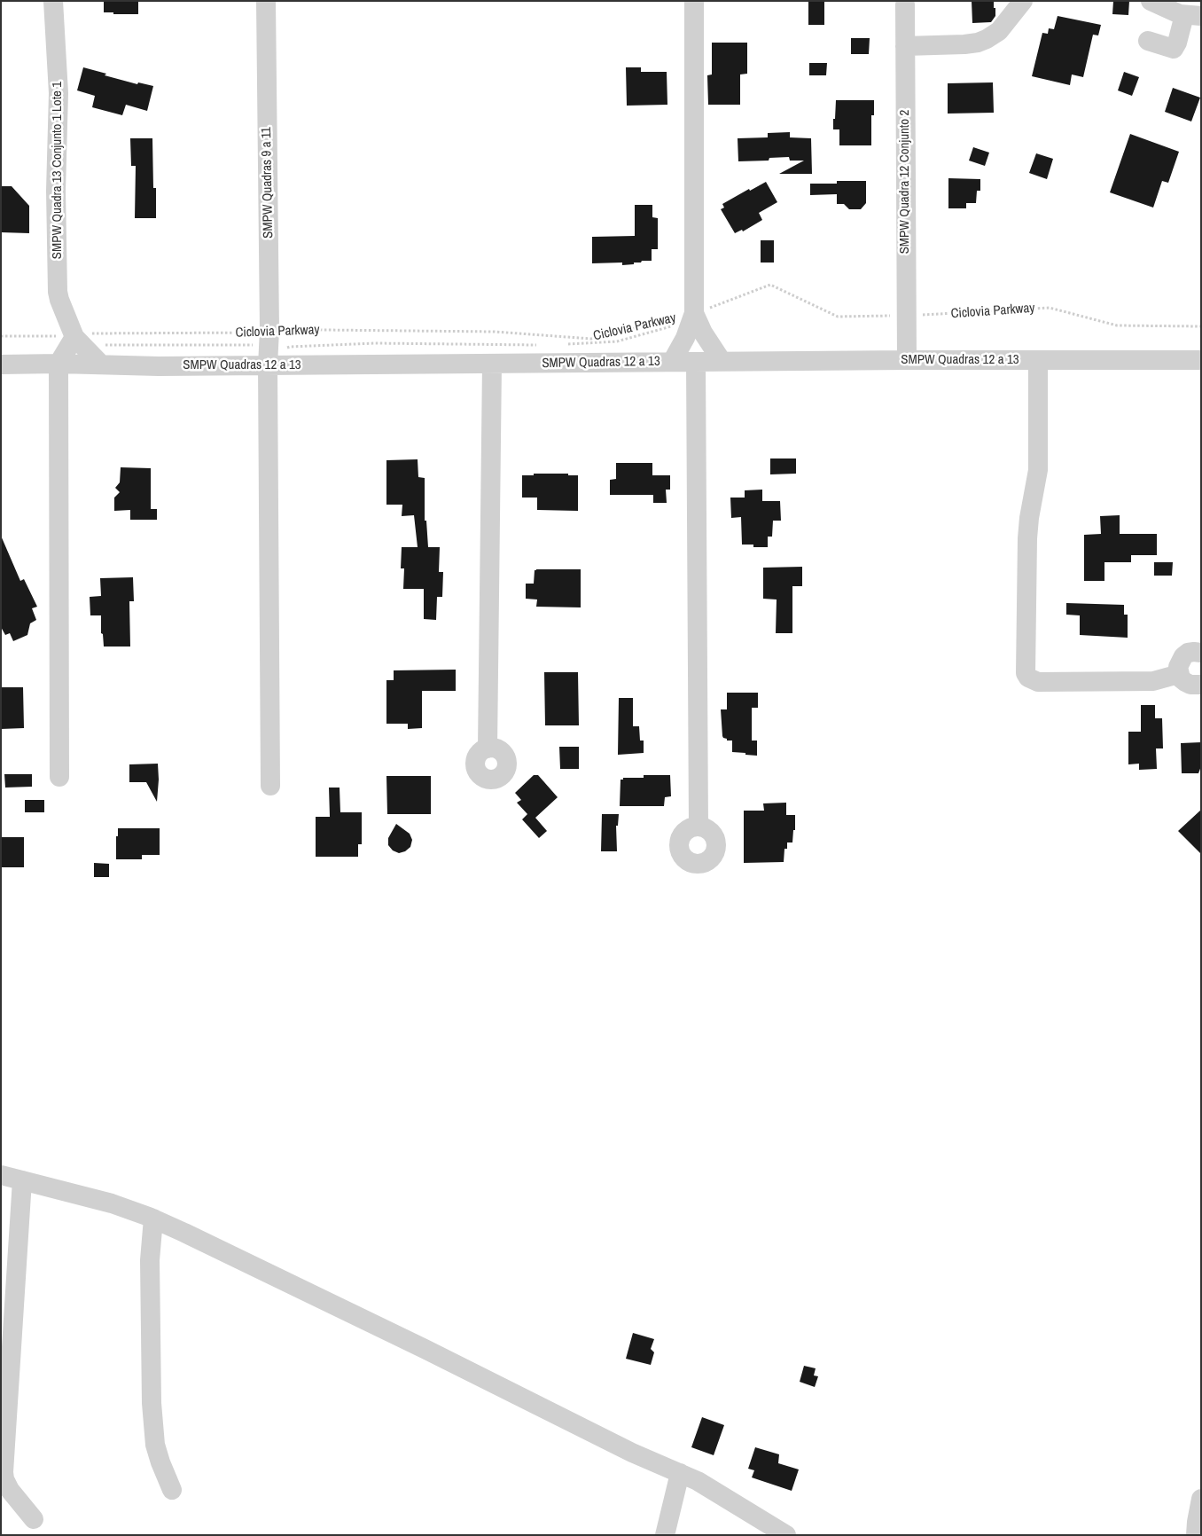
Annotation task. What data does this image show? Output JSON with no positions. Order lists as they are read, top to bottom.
{
  "streets": {
    "street": [
      "SMPW Quadra 13 Conjunto 1 Lote 1",
      "SMPW Quadra 12 Conjunto 2",
      "SMPW Quadras 9 a 11",
      "SMPW Quadras 12 a 13"
    ],
    "path": ["Ciclovia Parkway"]
  },
  "crossings": [
    ["SMPW Quadra 13 Conjunto 1 Lote 1", "Ciclovia Parkway"],
    ["SMPW Quadra 13 Conjunto 1 Lote 1", "SMPW Quadras 12 a 13"],
    ["SMPW Quadra 12 Conjunto 2", "Ciclovia Parkway"],
    ["SMPW Quadra 12 Conjunto 2", "SMPW Quadras 12 a 13"],
    ["SMPW Quadras 9 a 11", "Ciclovia Parkway"],
    ["SMPW Quadras 9 a 11", "SMPW Quadras 12 a 13"]
  ]
}
